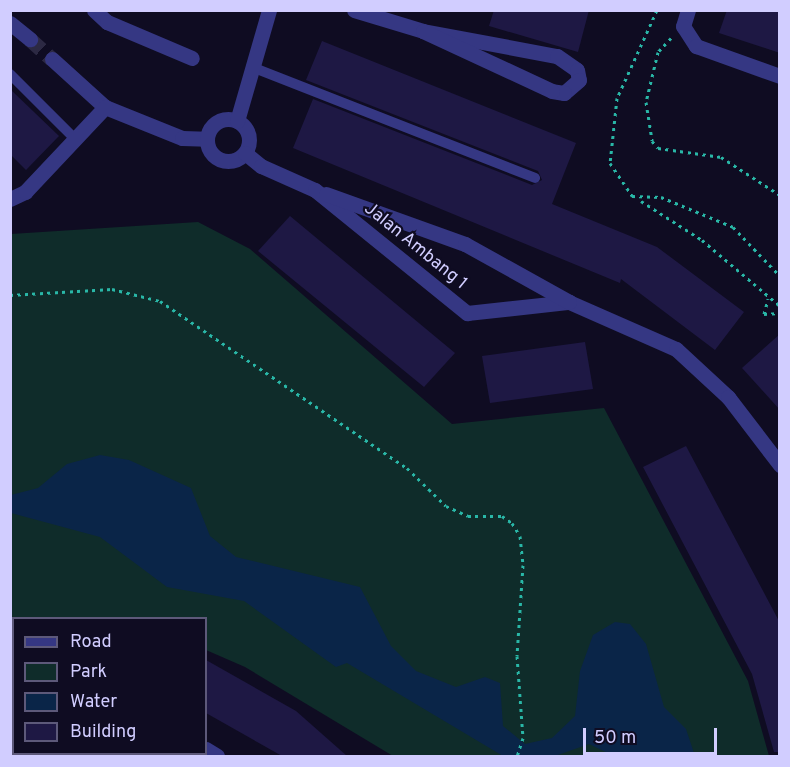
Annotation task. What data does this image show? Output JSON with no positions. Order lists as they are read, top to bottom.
{
  "streets": {
    "street": ["Jalan Ambang 1"]
  },
  "legend": [
    "Road",
    "Park",
    "Water",
    "Building"
  ],
  "scale_bar": "50 m"
}
